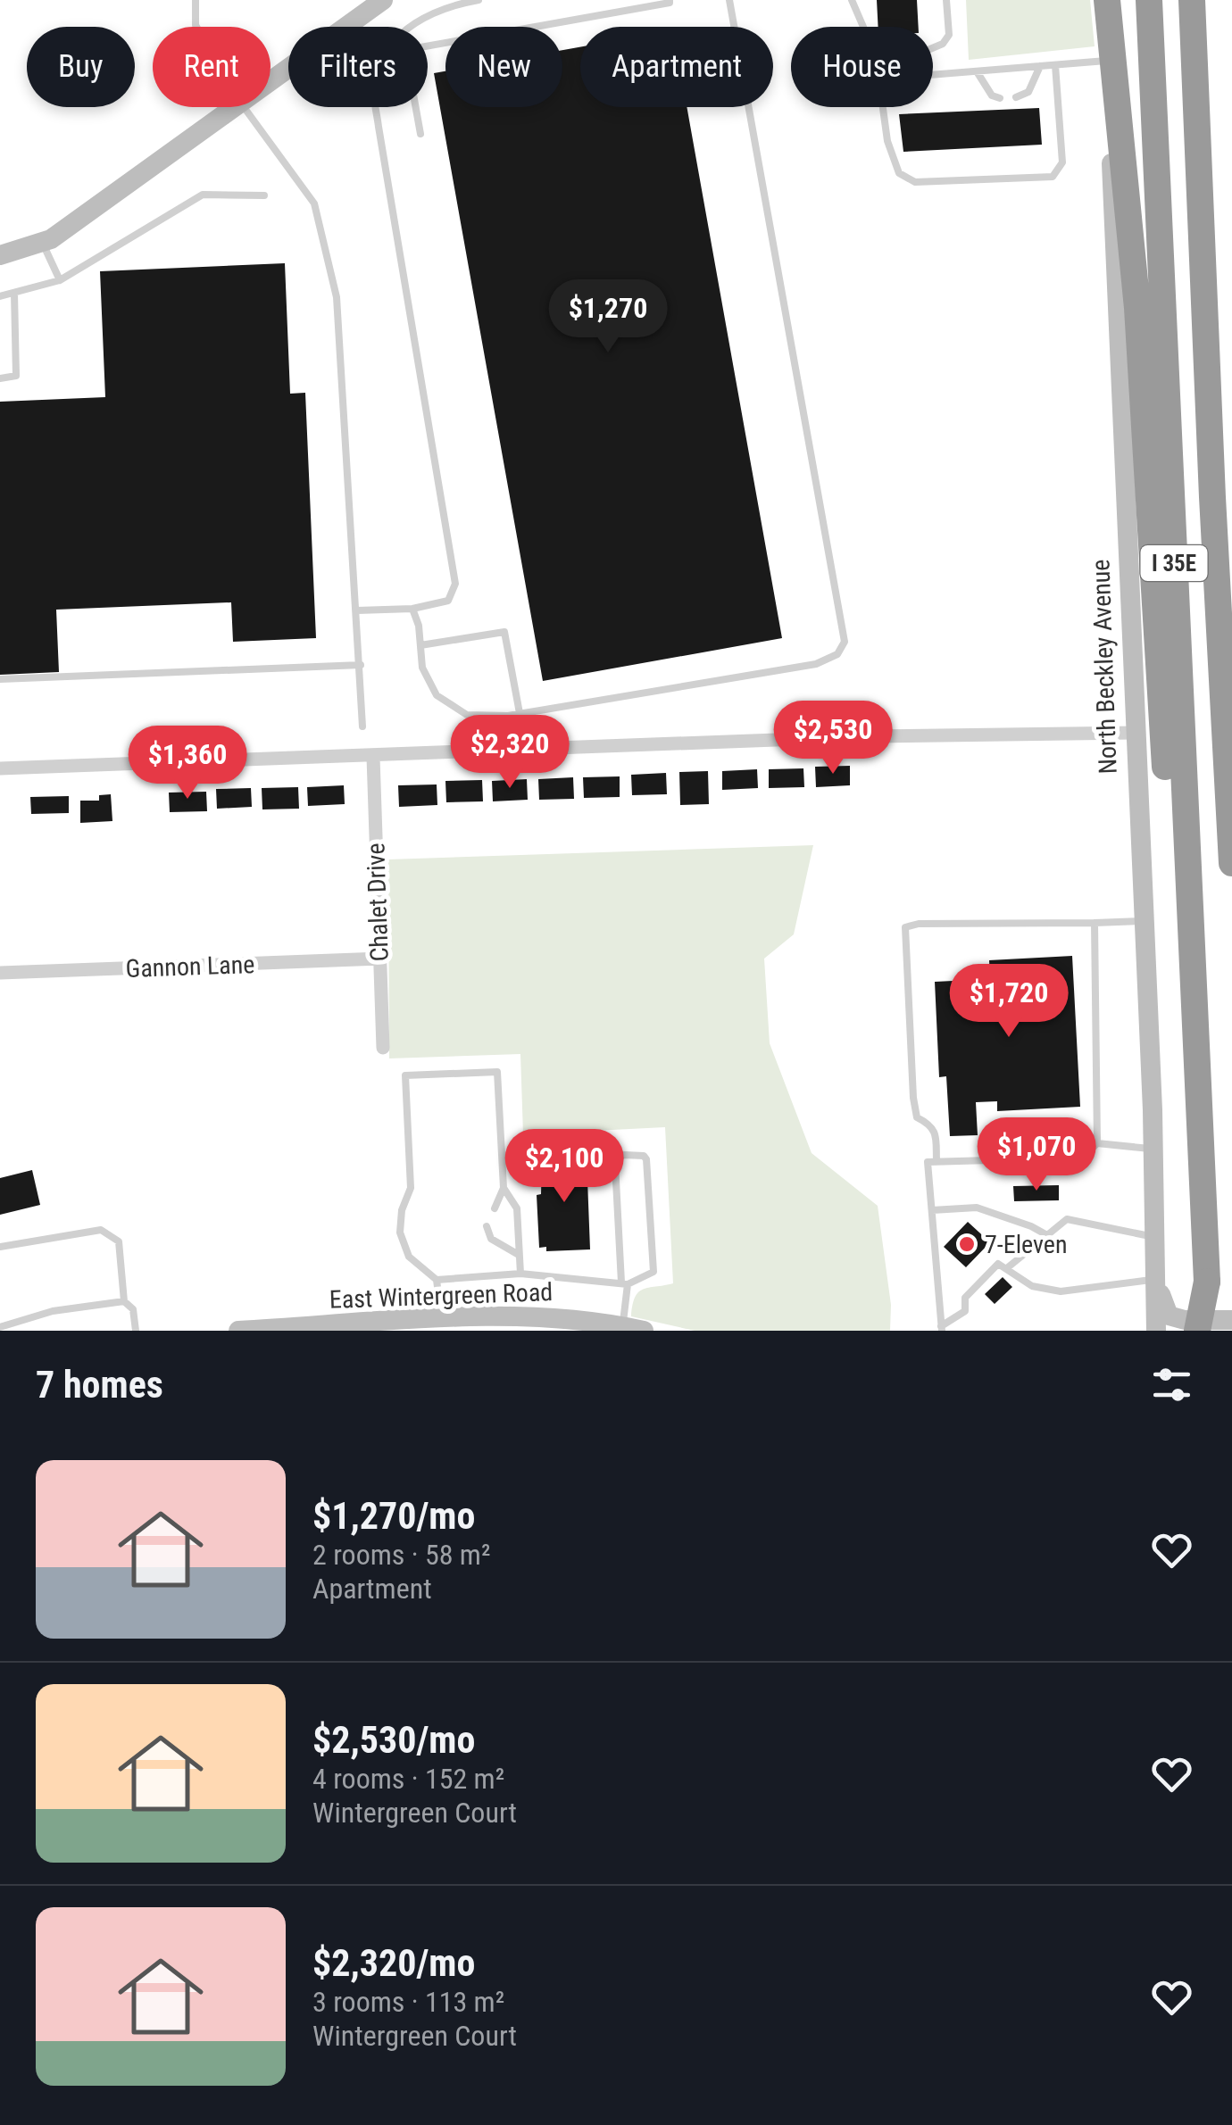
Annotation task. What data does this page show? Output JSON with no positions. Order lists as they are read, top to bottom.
{
  "streets": {
    "highway": ["I 35E"],
    "main road": ["North Beckley Avenue", "East Wintergreen Road"],
    "street": ["Chalet Drive", "Gannon Lane"]
  },
  "crossings": [
    ["Chalet Drive", "Gannon Lane"]
  ],
  "places": ["7-Eleven"],
  "page": {
    "chip": [
      "Buy",
      "Rent",
      "Filters",
      "New",
      "Apartment",
      "House"
    ],
    "price": [
      "$1,270",
      "$2,530",
      "$2,320",
      "$1,360",
      "$1,720",
      "$1,070",
      "$2,100"
    ],
    "heading": "7 homes",
    "list": [
      {
        "name": "$1,270/mo",
        "note": "2 rooms · 58 m² · Apartment"
      },
      {
        "name": "$2,530/mo",
        "note": "4 rooms · 152 m² · Wintergreen Court"
      },
      {
        "name": "$2,320/mo",
        "note": "3 rooms · 113 m² · Wintergreen Court"
      }
    ]
  }
}
